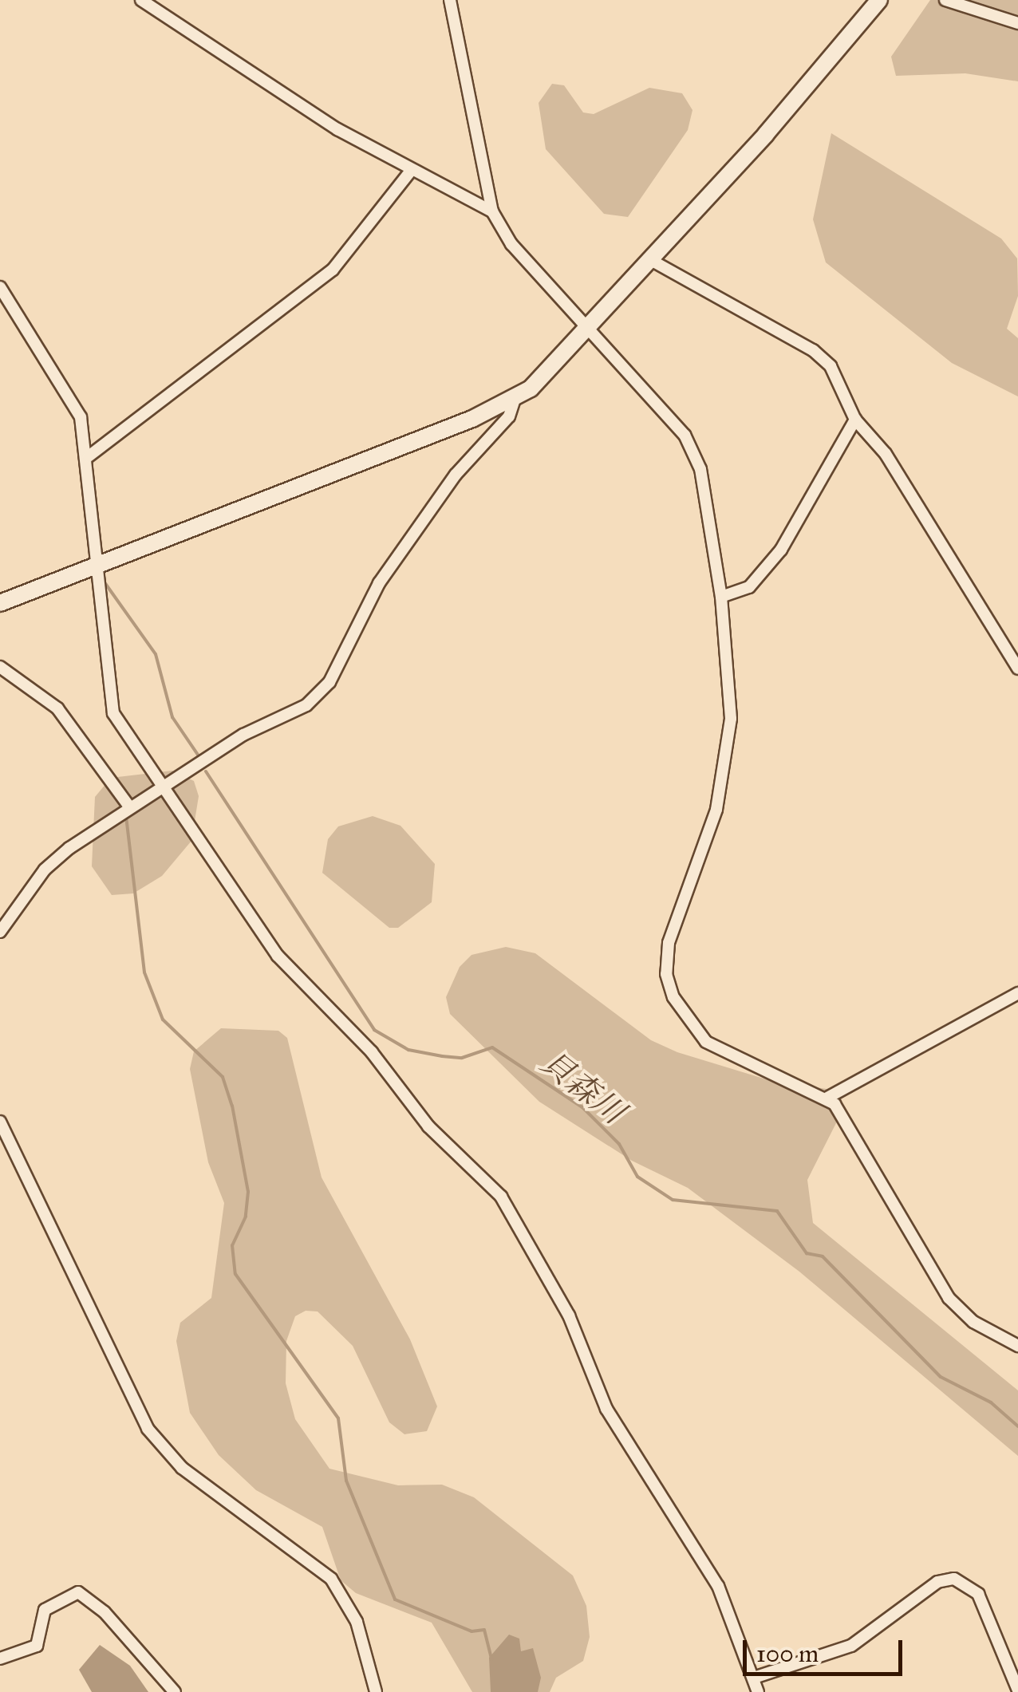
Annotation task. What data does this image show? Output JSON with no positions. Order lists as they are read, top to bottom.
{
  "water": ["貝森川"],
  "scale_bar": "100 m"
}
